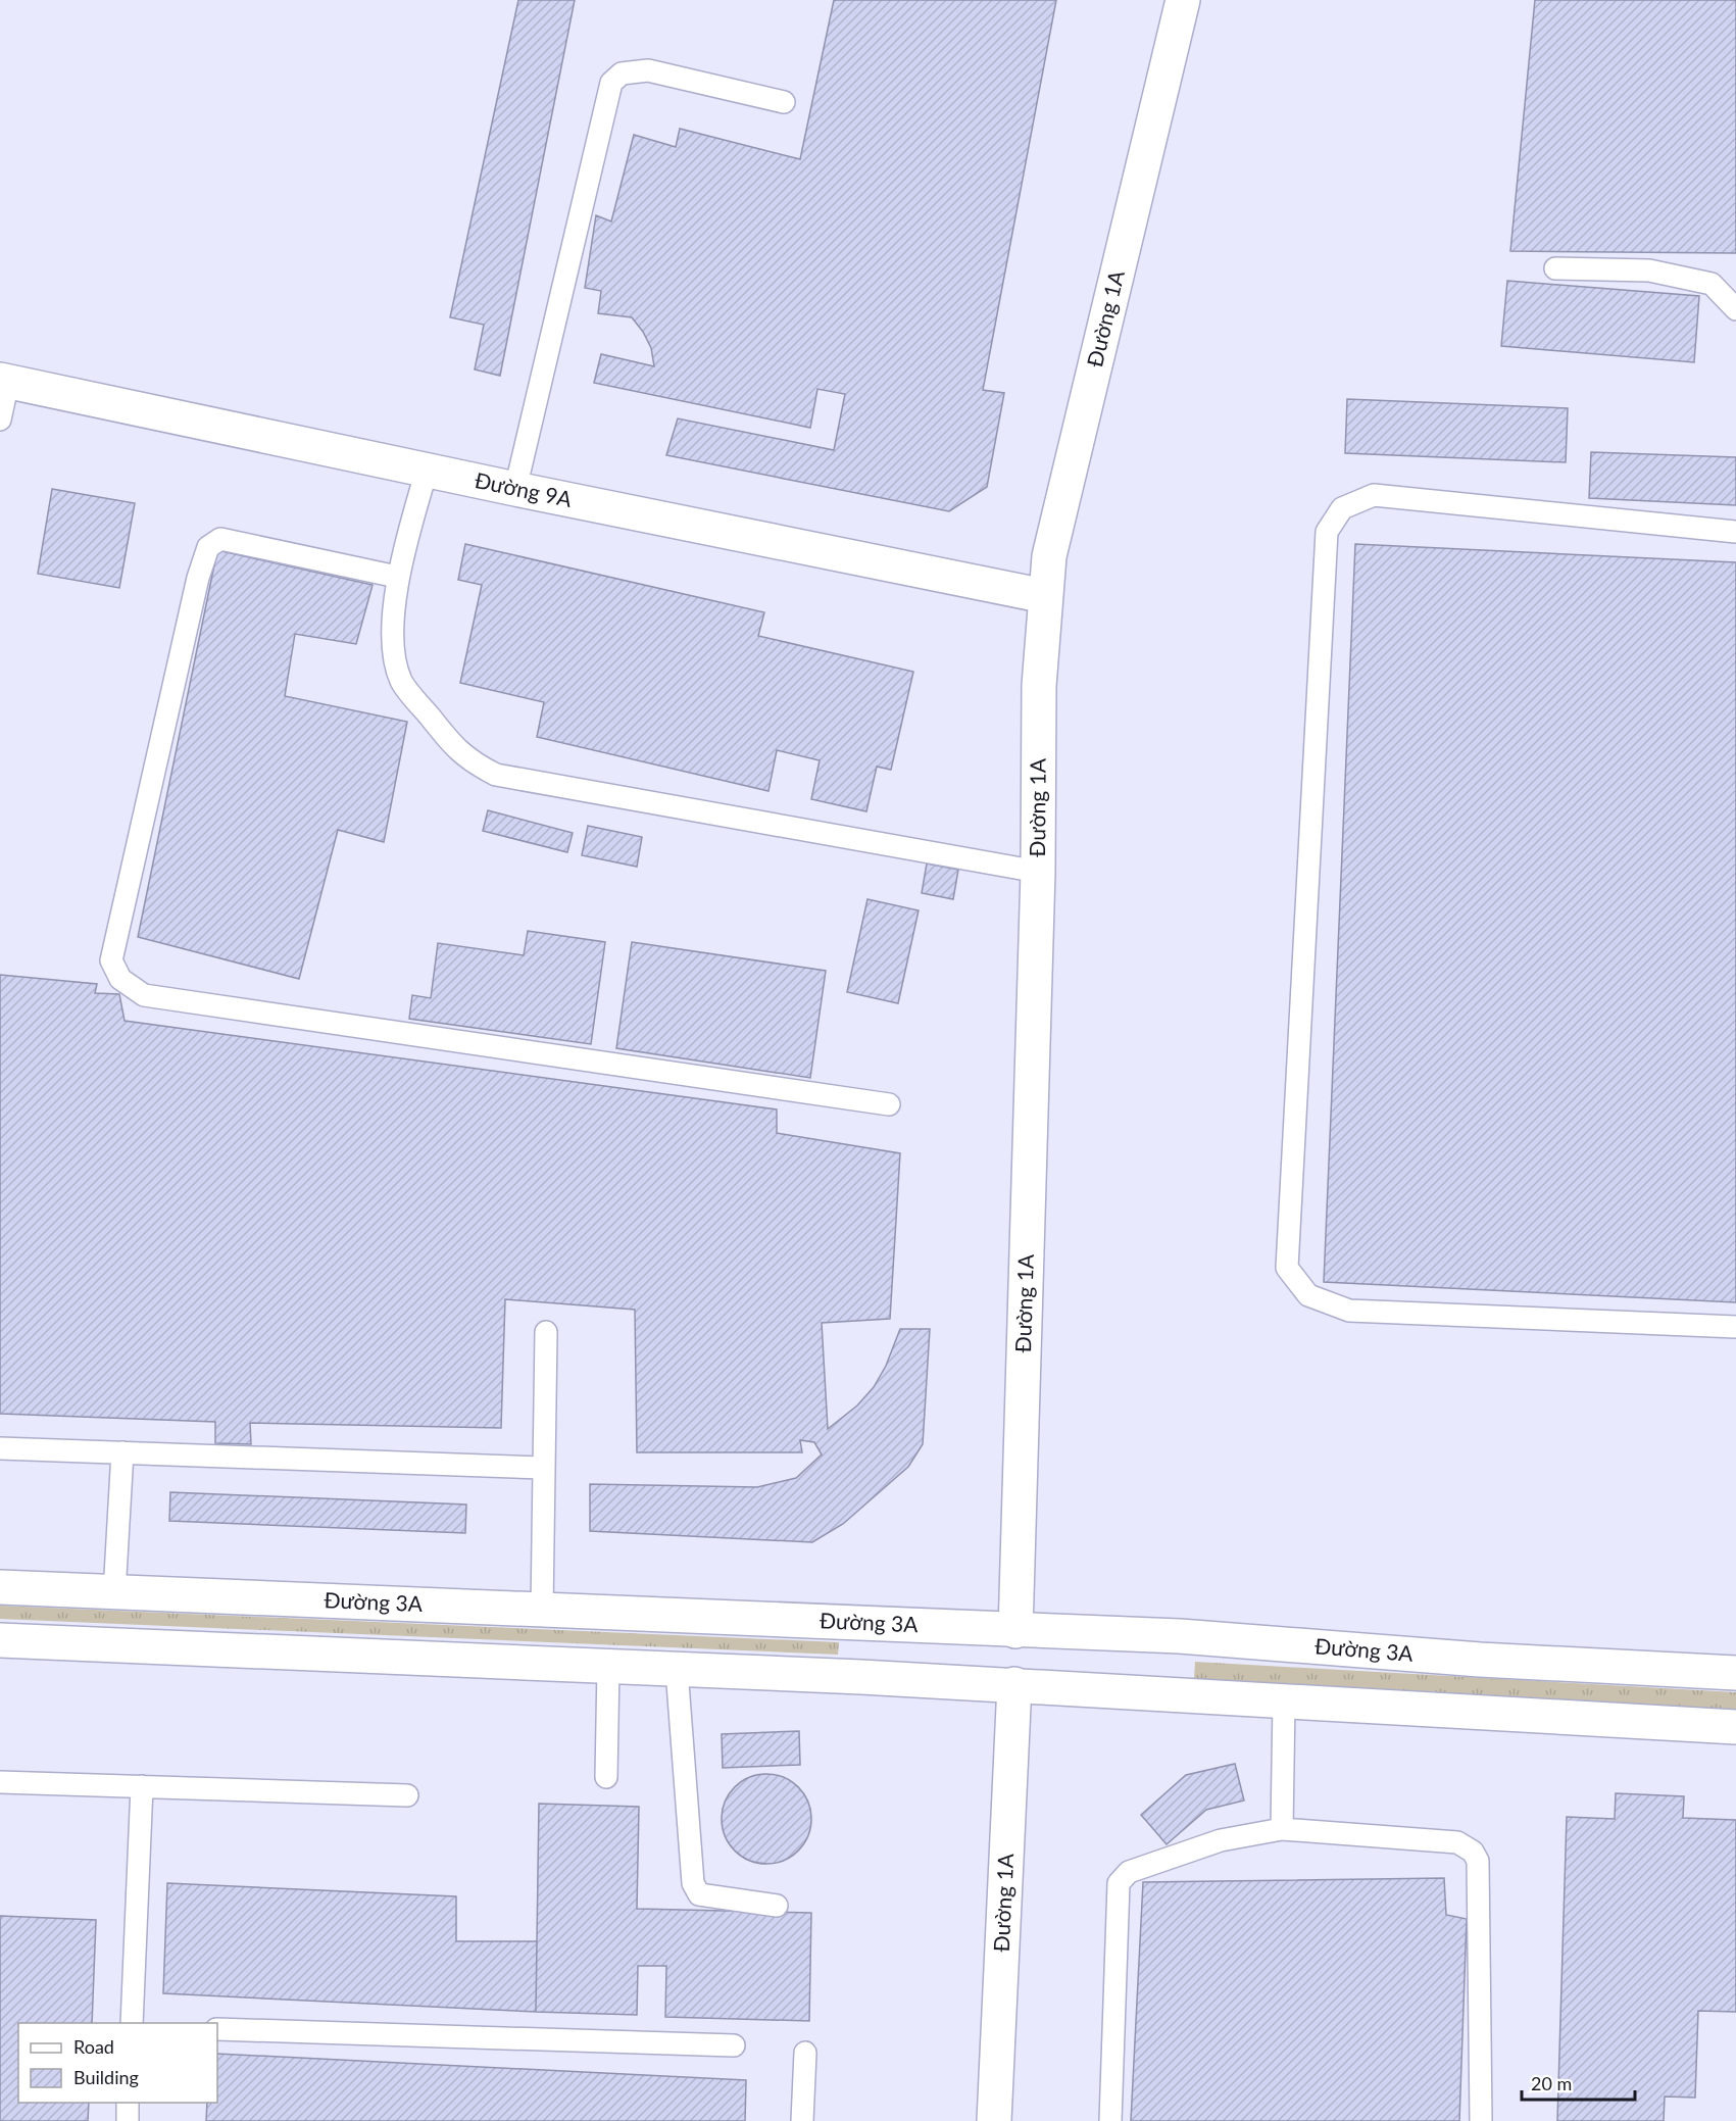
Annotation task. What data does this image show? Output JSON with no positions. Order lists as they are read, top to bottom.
{
  "streets": {
    "street": ["Đường 1A", "Đường 9A", "Đường 3A"]
  },
  "crossings": [
    ["Đường 1A", "Đường 9A"],
    ["Đường 1A", "Đường 3A"]
  ],
  "legend": ["Road", "Building"],
  "scale_bar": "20 m"
}
